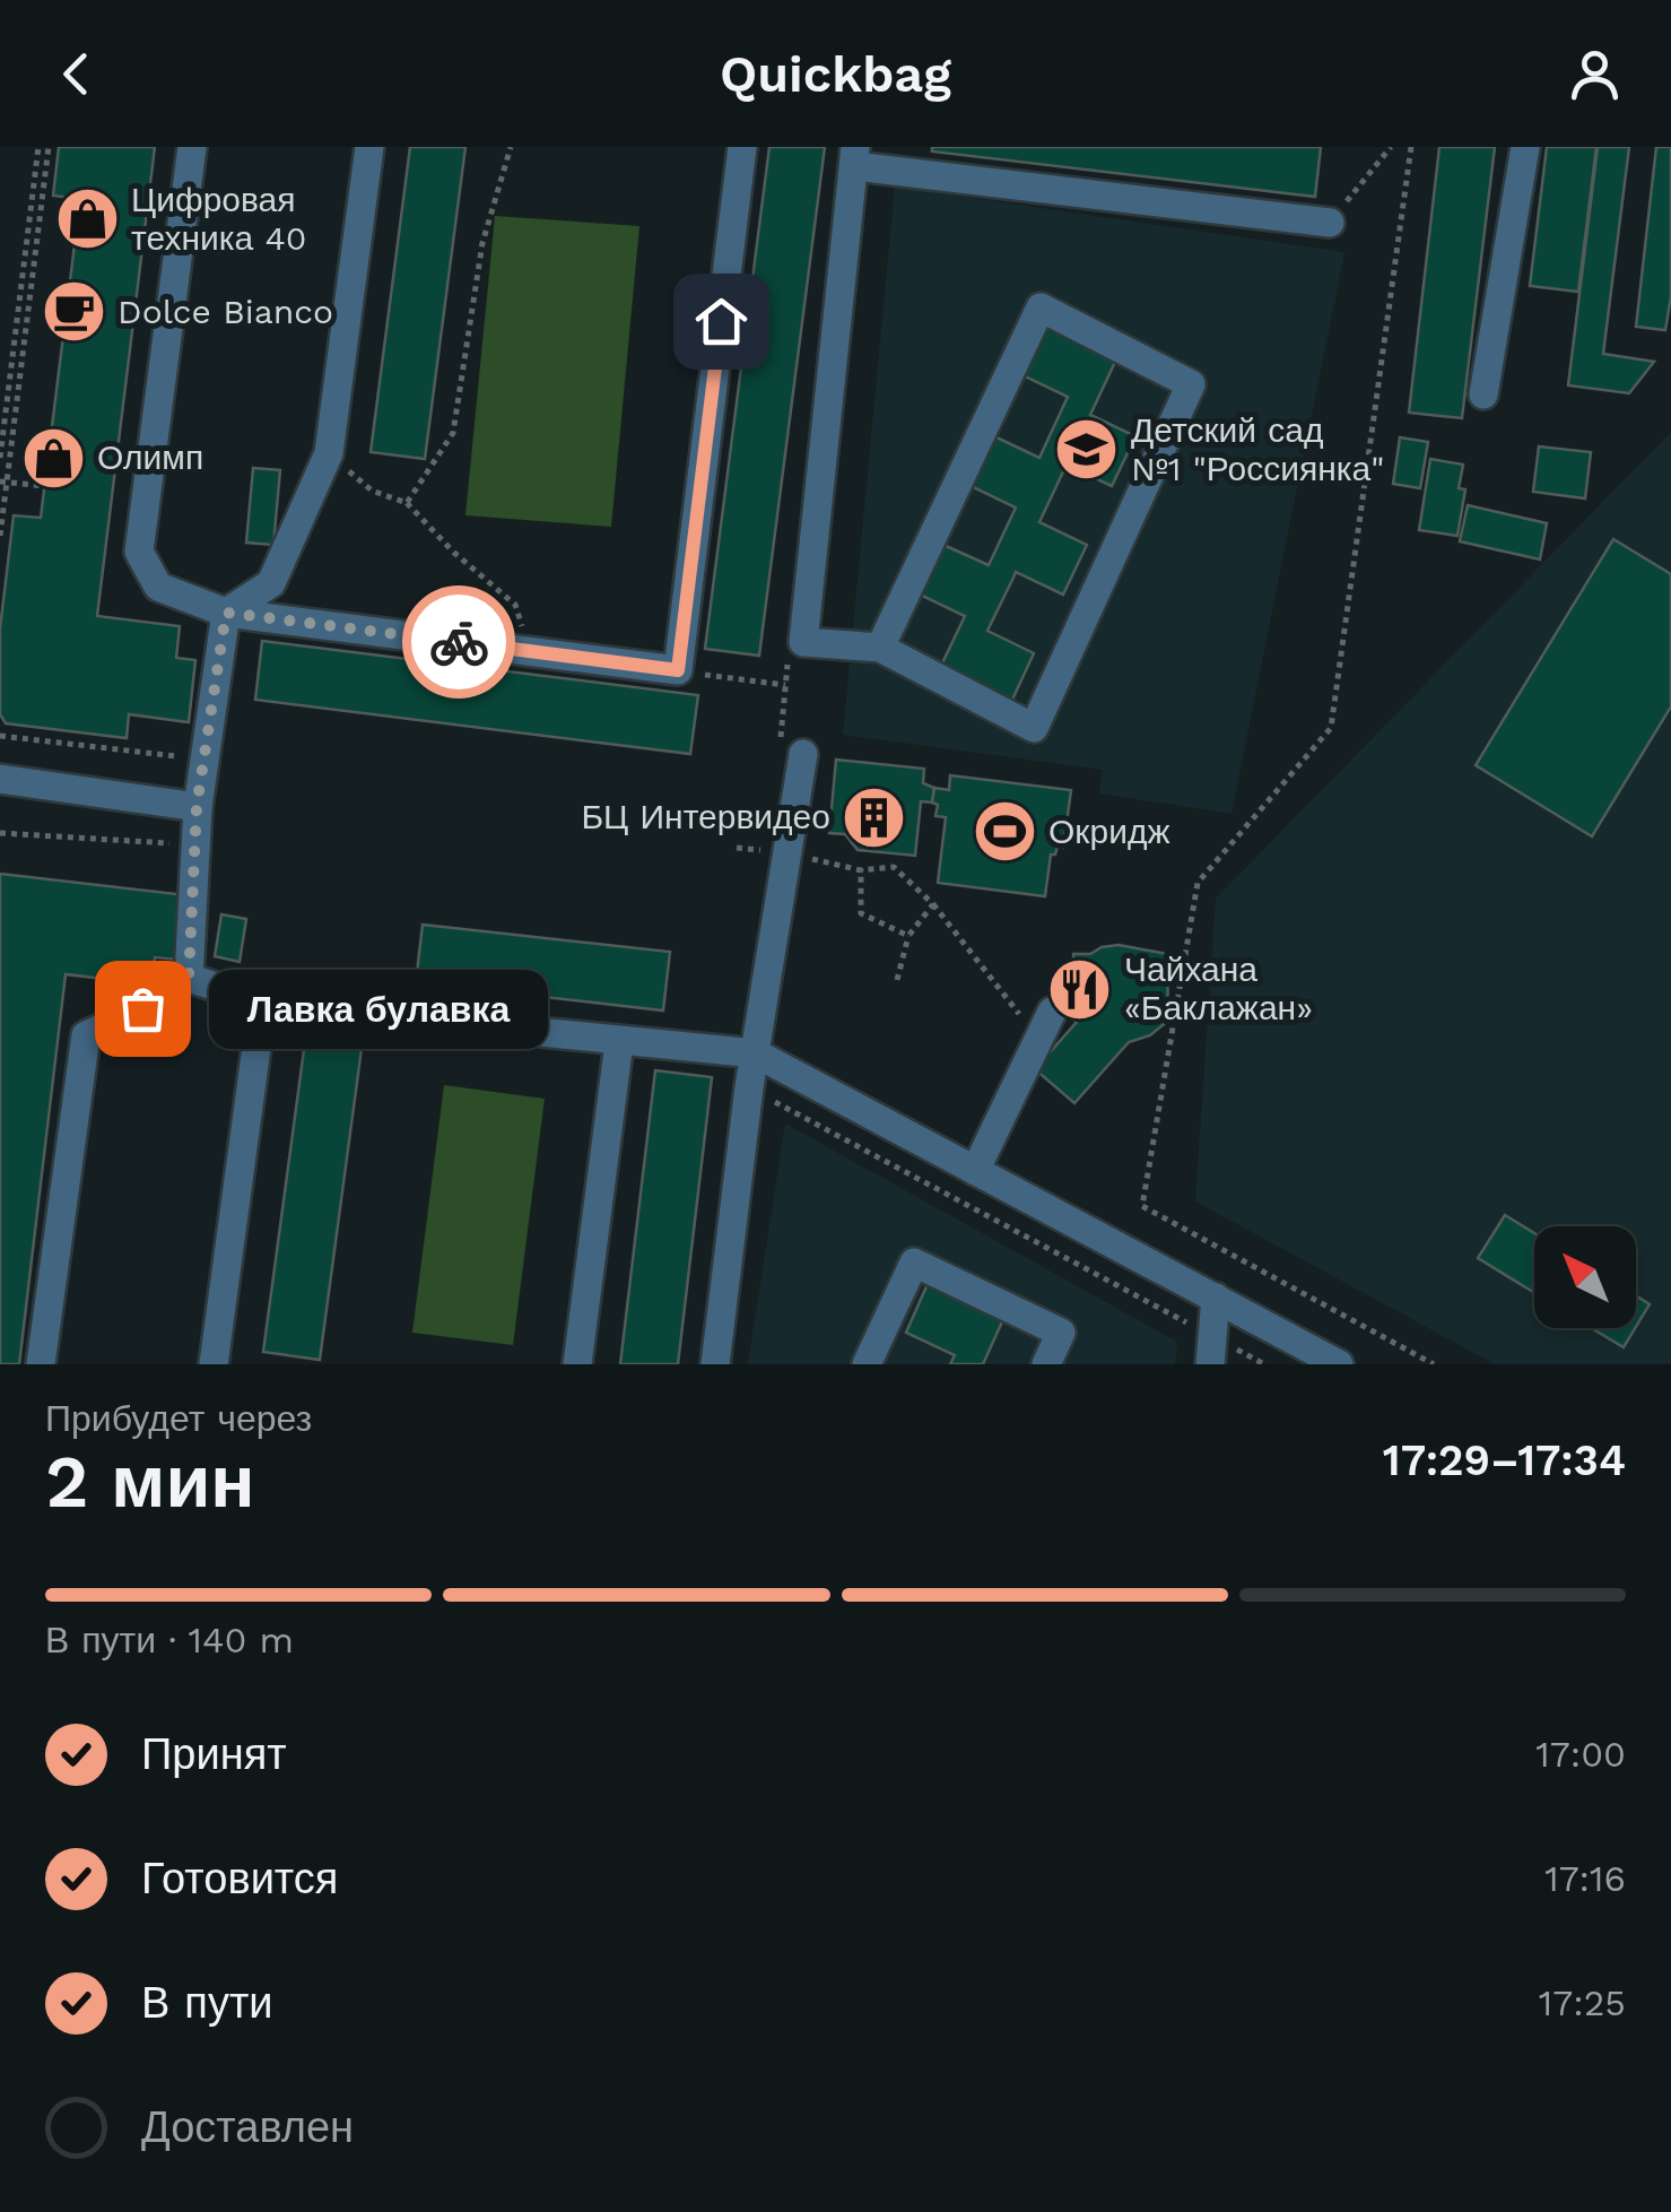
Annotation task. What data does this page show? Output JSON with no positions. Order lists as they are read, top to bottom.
{
  "places": {
    "shop": ["Цифровая техника 40", "Олимп"],
    "cafe": ["Dolce Bianco"],
    "school or university": ["Детский сад №1 \"Россиянка\""],
    "building": ["БЦ Интервидео"],
    "sports": ["Окридж"],
    "restaurant": ["Чайхана «Баклажан»"],
    "other": ["Лавка булавка"]
  },
  "north": "top left",
  "page": {
    "header": "Quickbag",
    "bubble": "Лавка булавка",
    "heading": ["2 мин", "Прибудет через", "17:29–17:34"],
    "bar": "В пути · 140 m",
    "list": [
      ["Принят", "17:00"],
      ["Готовится", "17:16"],
      ["В пути", "17:25"],
      "Доставлен"
    ]
  }
}
